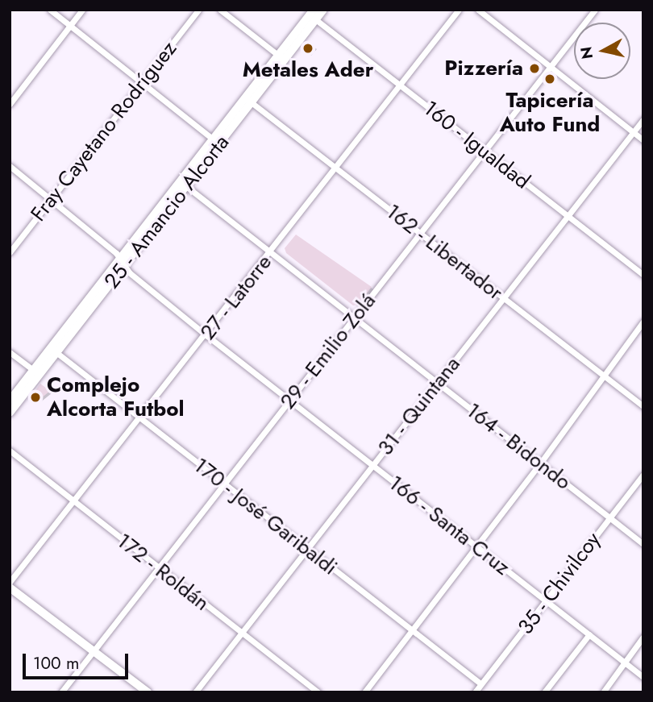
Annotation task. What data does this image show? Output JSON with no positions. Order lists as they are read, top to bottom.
{
  "streets": {
    "main road": ["25 - Amancio Alcorta"],
    "street": [
      "Fray Cayetano Rodríguez",
      "160 - Igualdad",
      "162 - Libertador",
      "27 - Latorre",
      "29 - Emilio Zolá",
      "31 - Quintana",
      "164 - Bidondo",
      "170 - José Garibaldi",
      "166 - Santa Cruz",
      "172 - Roldán",
      "35 - Chivilcoy"
    ]
  },
  "crossings": [
    ["160 - Igualdad", "25 - Amancio Alcorta"],
    ["160 - Igualdad", "27 - Latorre"],
    ["160 - Igualdad", "29 - Emilio Zolá"],
    ["160 - Igualdad", "31 - Quintana"],
    ["25 - Amancio Alcorta", "162 - Libertador"],
    ["25 - Amancio Alcorta", "164 - Bidondo"],
    ["25 - Amancio Alcorta", "170 - José Garibaldi"],
    ["25 - Amancio Alcorta", "166 - Santa Cruz"],
    ["162 - Libertador", "27 - Latorre"],
    ["162 - Libertador", "29 - Emilio Zolá"],
    ["162 - Libertador", "31 - Quintana"],
    ["27 - Latorre", "164 - Bidondo"],
    ["27 - Latorre", "170 - José Garibaldi"],
    ["27 - Latorre", "166 - Santa Cruz"],
    ["27 - Latorre", "172 - Roldán"],
    ["29 - Emilio Zolá", "164 - Bidondo"],
    ["29 - Emilio Zolá", "170 - José Garibaldi"],
    ["29 - Emilio Zolá", "166 - Santa Cruz"],
    ["29 - Emilio Zolá", "172 - Roldán"],
    ["31 - Quintana", "164 - Bidondo"],
    ["31 - Quintana", "170 - José Garibaldi"],
    ["31 - Quintana", "166 - Santa Cruz"],
    ["31 - Quintana", "172 - Roldán"],
    ["164 - Bidondo", "35 - Chivilcoy"],
    ["170 - José Garibaldi", "35 - Chivilcoy"],
    ["166 - Santa Cruz", "35 - Chivilcoy"]
  ],
  "places": [
    "Metales Ader",
    "Pizzería",
    "Tapicería Auto Fund",
    "Complejo Alcorta Futbol"
  ],
  "scale_bar": "100 m",
  "north": "left"
}
